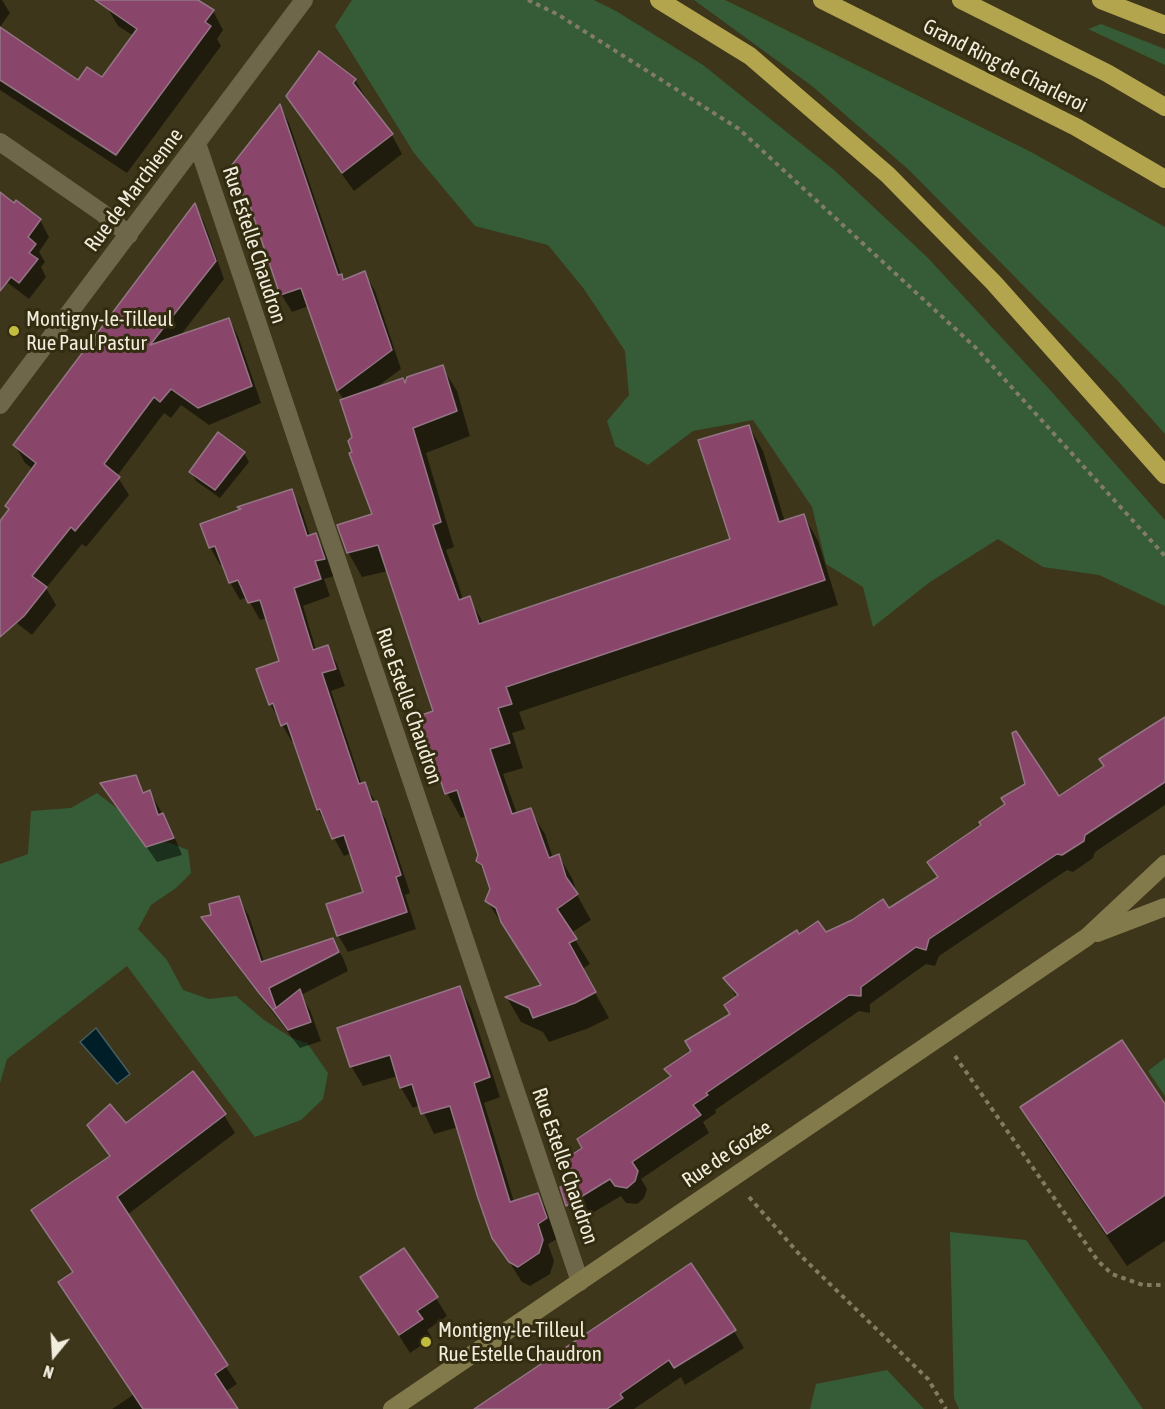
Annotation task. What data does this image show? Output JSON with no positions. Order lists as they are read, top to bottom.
{
  "streets": {
    "highway": ["Grand Ring de Charleroi"],
    "main road": ["Rue de Gozée"],
    "street": ["Rue de Marchienne", "Rue Estelle Chaudron"]
  },
  "crossings": [
    ["Rue de Marchienne", "Rue Estelle Chaudron"],
    ["Rue Estelle Chaudron", "Rue de Gozée"]
  ],
  "places": ["Montigny-le-Tilleul Rue Paul Pastur", "Montigny-le-Tilleul Rue Estelle Chaudron"],
  "north": "bottom"
}
